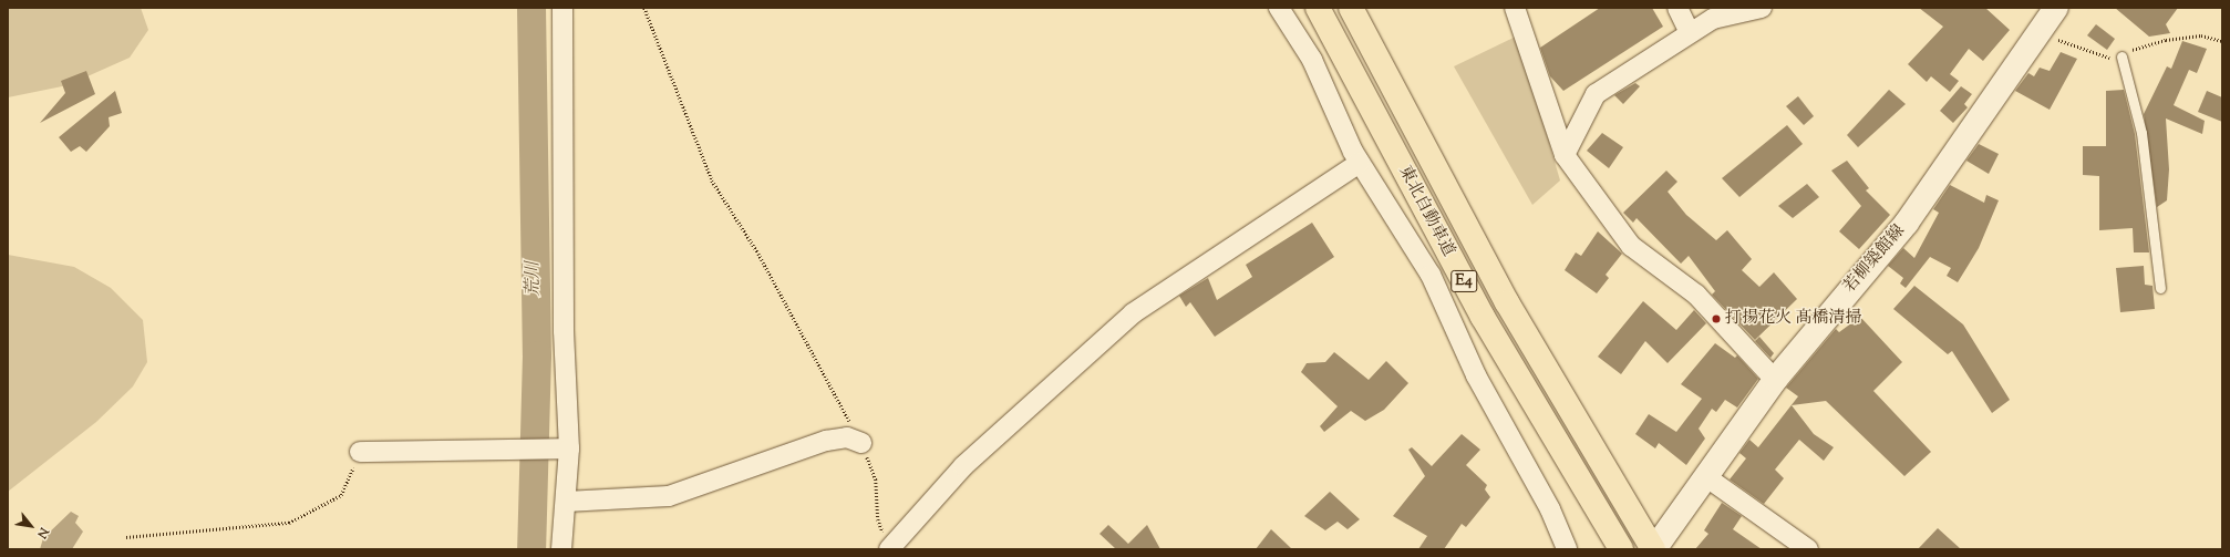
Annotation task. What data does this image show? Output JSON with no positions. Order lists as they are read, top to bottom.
{
  "streets": {
    "highway": ["東北自動車道", "E4"],
    "main road": ["若柳築館線"]
  },
  "crossings": [
    ["東北自動車道", "若柳築館線"]
  ],
  "water": ["荒川"],
  "places": ["打揚花火 髙橋清掃"],
  "north": "bottom right"
}
